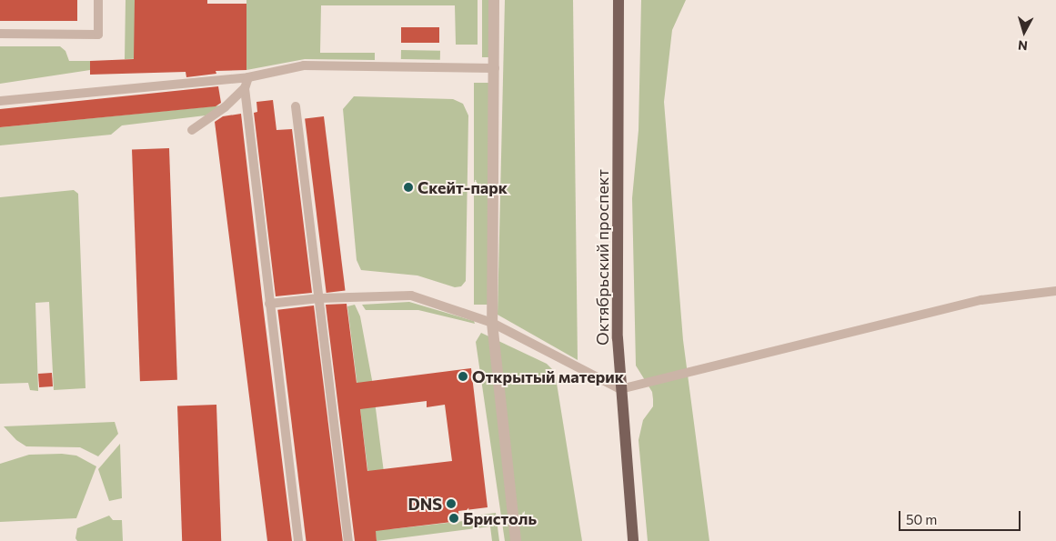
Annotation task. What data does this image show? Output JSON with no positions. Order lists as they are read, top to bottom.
{
  "streets": {
    "main road": ["Октябрьский проспект"]
  },
  "places": [
    "Скейт-парк",
    "Открытый материк",
    "DNS",
    "Бристоль"
  ],
  "scale_bar": "50 m",
  "north": "bottom"
}
